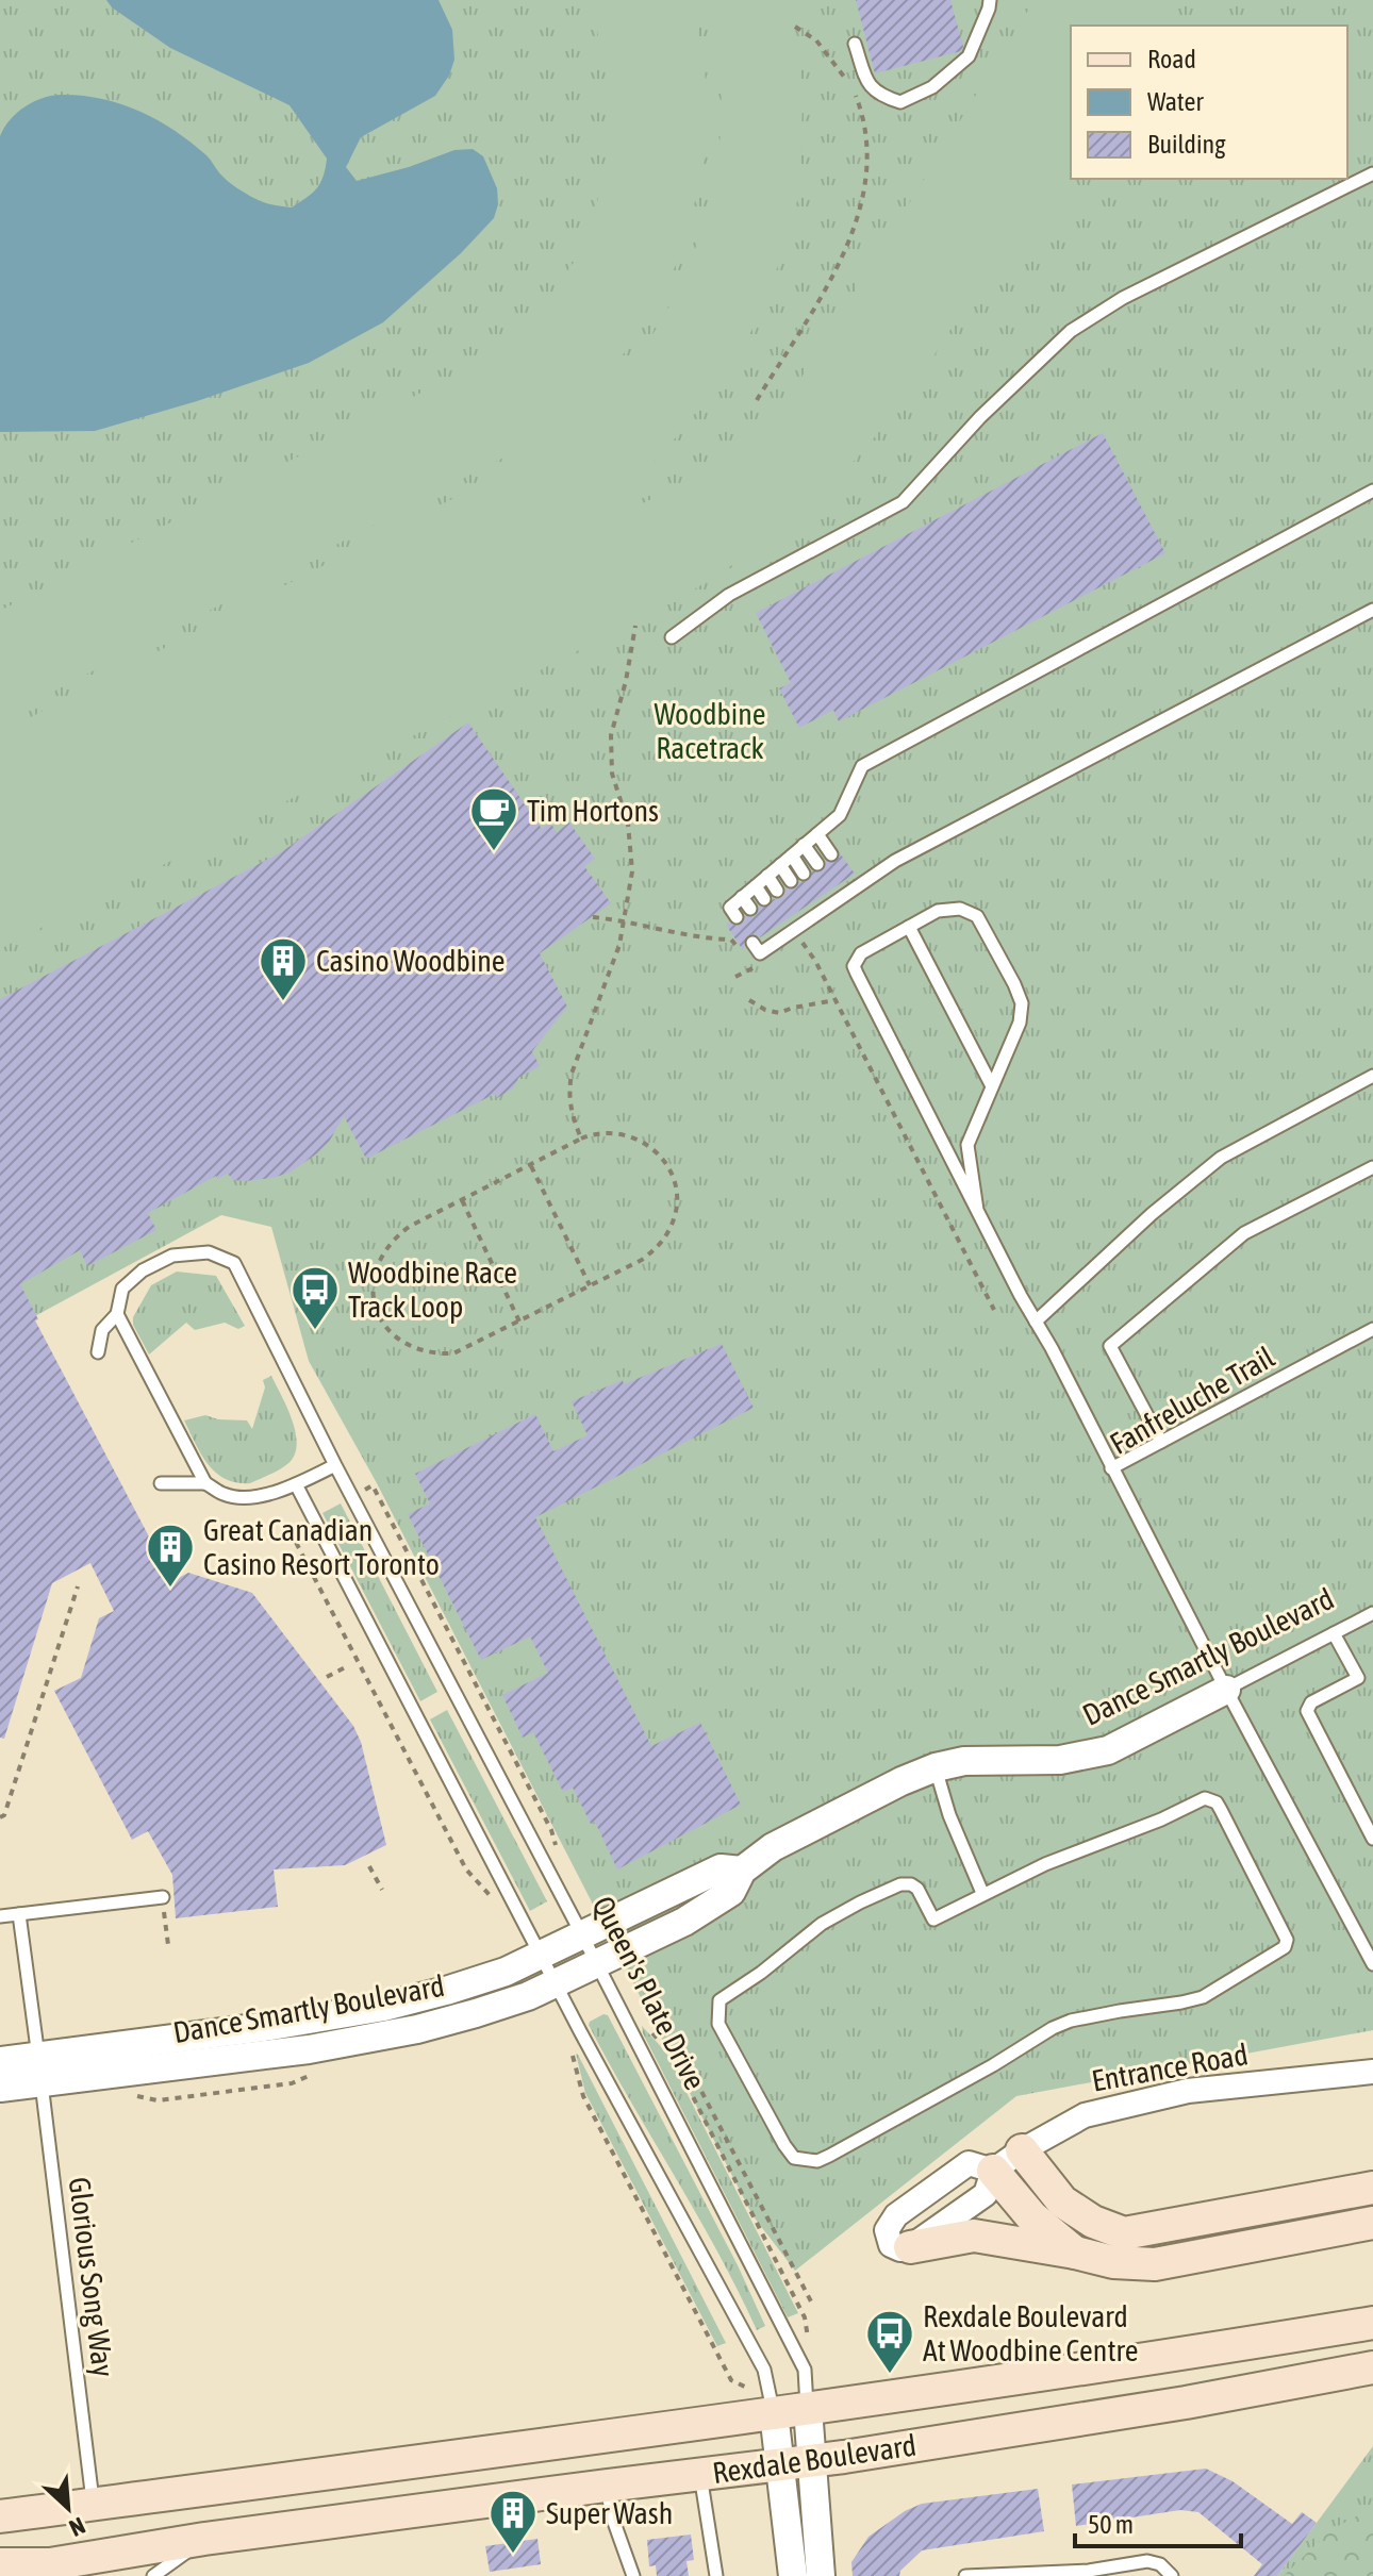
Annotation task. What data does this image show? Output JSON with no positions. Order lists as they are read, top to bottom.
{
  "streets": {
    "main road": ["Rexdale Boulevard"],
    "street": ["Dance Smartly Boulevard", "Queen's Plate Drive", "Entrance Road"],
    "lane": ["Fanfreluche Trail", "Glorious Song Way"]
  },
  "crossings": [
    ["Fanfreluche Trail", "Dance Smartly Boulevard"],
    ["Dance Smartly Boulevard", "Queen's Plate Drive"],
    ["Dance Smartly Boulevard", "Glorious Song Way"],
    ["Queen's Plate Drive", "Rexdale Boulevard"],
    ["Glorious Song Way", "Rexdale Boulevard"]
  ],
  "parks": ["Woodbine Racetrack"],
  "places": {
    "cafe": ["Tim Hortons"],
    "building": ["Casino Woodbine", "Great Canadian Casino Resort Toronto", "Super Wash"],
    "bus stop": ["Woodbine Race Track Loop", "Rexdale Boulevard At Woodbine Centre"]
  },
  "legend": ["Road", "Water", "Building"],
  "scale_bar": "50 m",
  "north": "bottom right"
}
